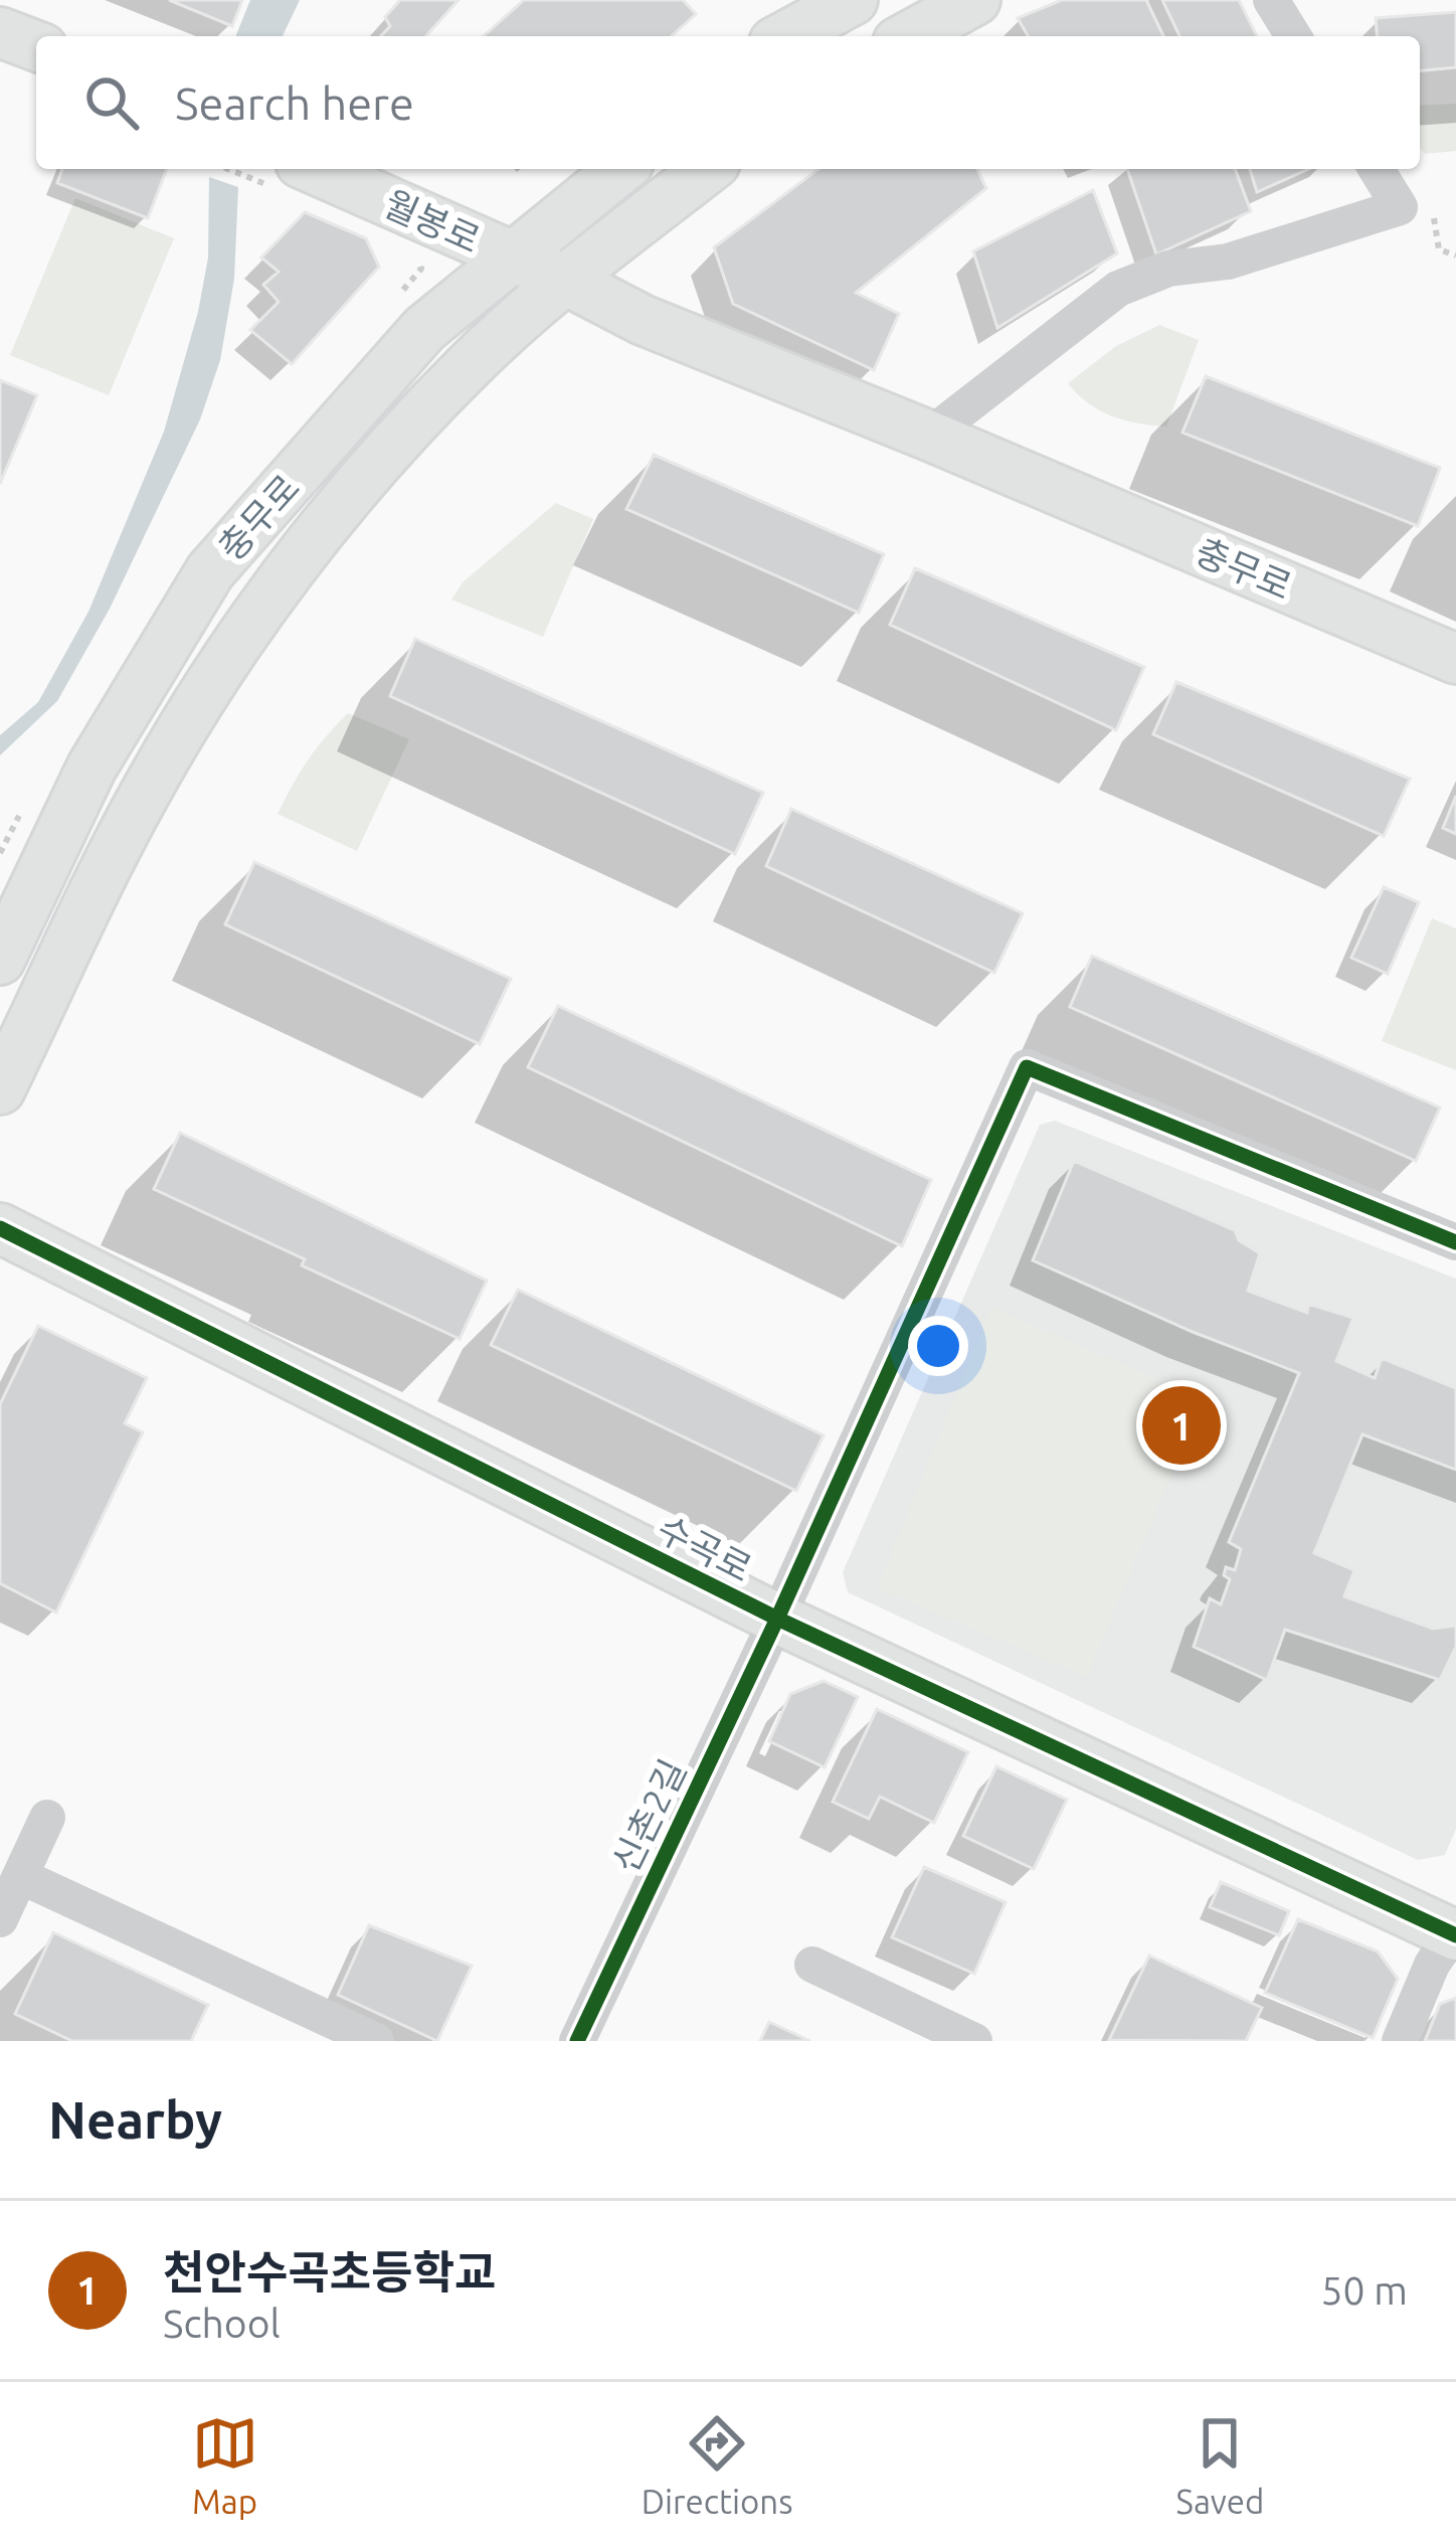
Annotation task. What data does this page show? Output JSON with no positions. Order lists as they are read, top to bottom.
{
  "streets": {
    "street": [
      "월봉로",
      "충무로",
      "수곡로",
      "신촌2길"
    ]
  },
  "crossings": [
    ["월봉로", "충무로"],
    ["수곡로", "신촌2길"]
  ],
  "page": {
    "search": "Search here",
    "pins": "1",
    "heading": "Nearby",
    "list": [
      {
        "mark": "1",
        "name": "천안수곡초등학교",
        "note": "School",
        "value": "50 m"
      }
    ],
    "nav": ["Map", "Directions", "Saved"]
  }
}
